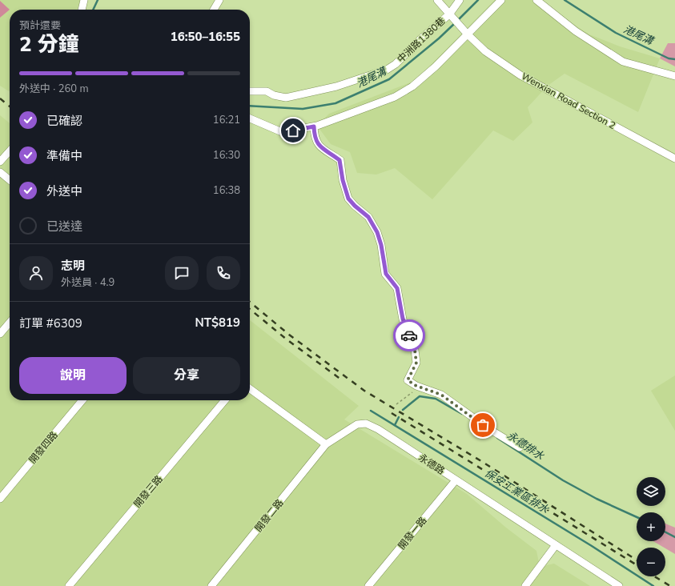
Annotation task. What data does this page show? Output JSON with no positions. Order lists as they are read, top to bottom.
{
  "streets": {
    "street": [
      "中洲路1380巷",
      "Wenxian Road Section 2",
      "開發四路",
      "永德路",
      "開發三路",
      "開發二路",
      "開發一路"
    ]
  },
  "crossings": [
    ["中洲路1380巷", "Wenxian Road Section 2"],
    ["永德路", "開發二路"],
    ["永德路", "開發一路"]
  ],
  "water": ["港尾溝", "永德排水", "保安工業區排水"],
  "page": {
    "heading": ["2 分鐘", "預計還要", "16:50–16:55"],
    "panel": [
      "志明",
      "外送員 · 4.9",
      "訂單 #6309",
      "NT$819"
    ],
    "bar": "外送中 · 260 m",
    "list": [
      ["已確認", "16:21"],
      ["準備中", "16:30"],
      ["外送中", "16:38"],
      "已送達"
    ],
    "buttons": ["說明", "分享"],
    "map_buttons": ["+", "−"]
  }
}
